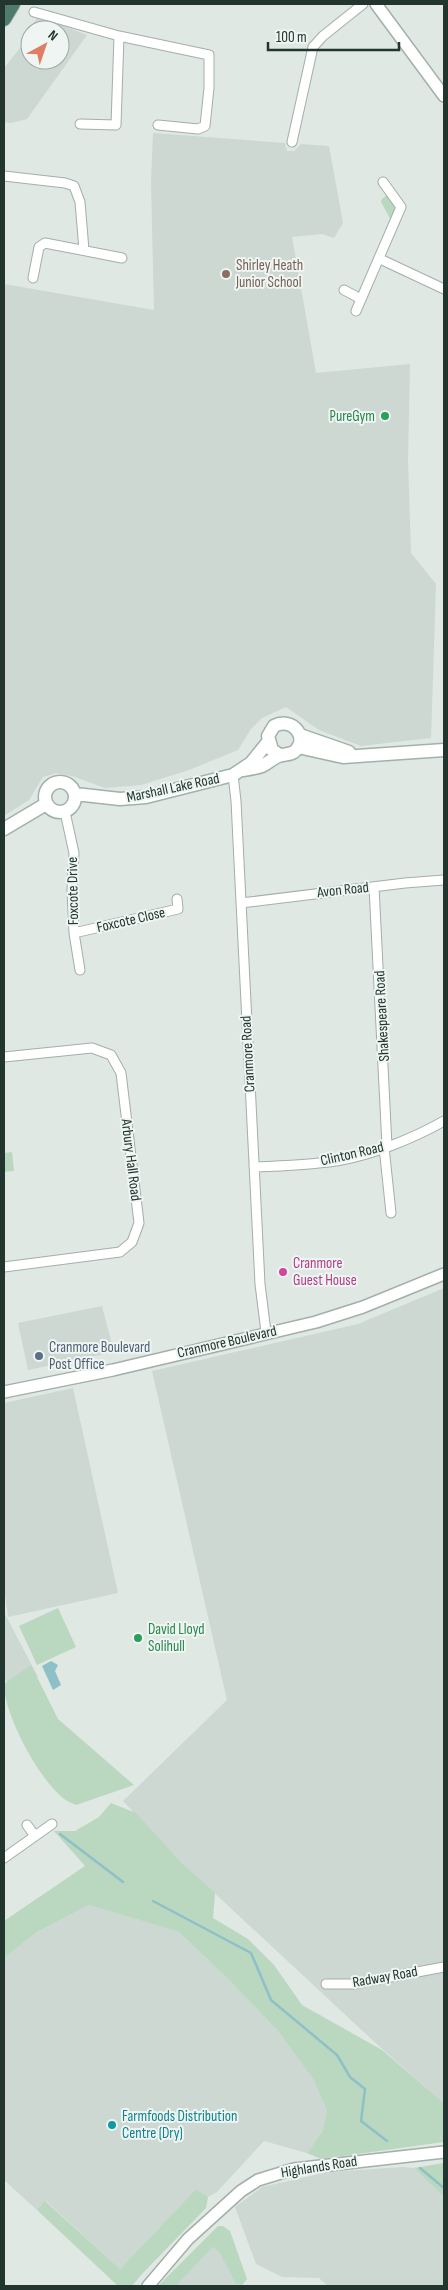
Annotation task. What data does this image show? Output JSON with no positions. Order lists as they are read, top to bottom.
{
  "streets": {
    "main road": ["Marshall Lake Road"],
    "street": [
      "Avon Road",
      "Foxcote Drive",
      "Foxcote Close",
      "Shakespeare Road",
      "Cranmore Road",
      "Clinton Road",
      "Arbury Hall Road",
      "Cranmore Boulevard",
      "Radway Road",
      "Highlands Road"
    ]
  },
  "crossings": [
    ["Marshall Lake Road", "Foxcote Drive"],
    ["Marshall Lake Road", "Cranmore Road"],
    ["Avon Road", "Shakespeare Road"],
    ["Avon Road", "Cranmore Road"],
    ["Foxcote Drive", "Foxcote Close"],
    ["Shakespeare Road", "Clinton Road"],
    ["Cranmore Road", "Clinton Road"],
    ["Cranmore Road", "Cranmore Boulevard"]
  ],
  "places": [
    "Shirley Heath Junior School",
    "PureGym",
    "Cranmore Guest House",
    "Cranmore Boulevard Post Office",
    "David Lloyd Solihull",
    "Farmfoods Distribution Centre (Dry)"
  ],
  "scale_bar": "100 m",
  "north": "top right"
}
